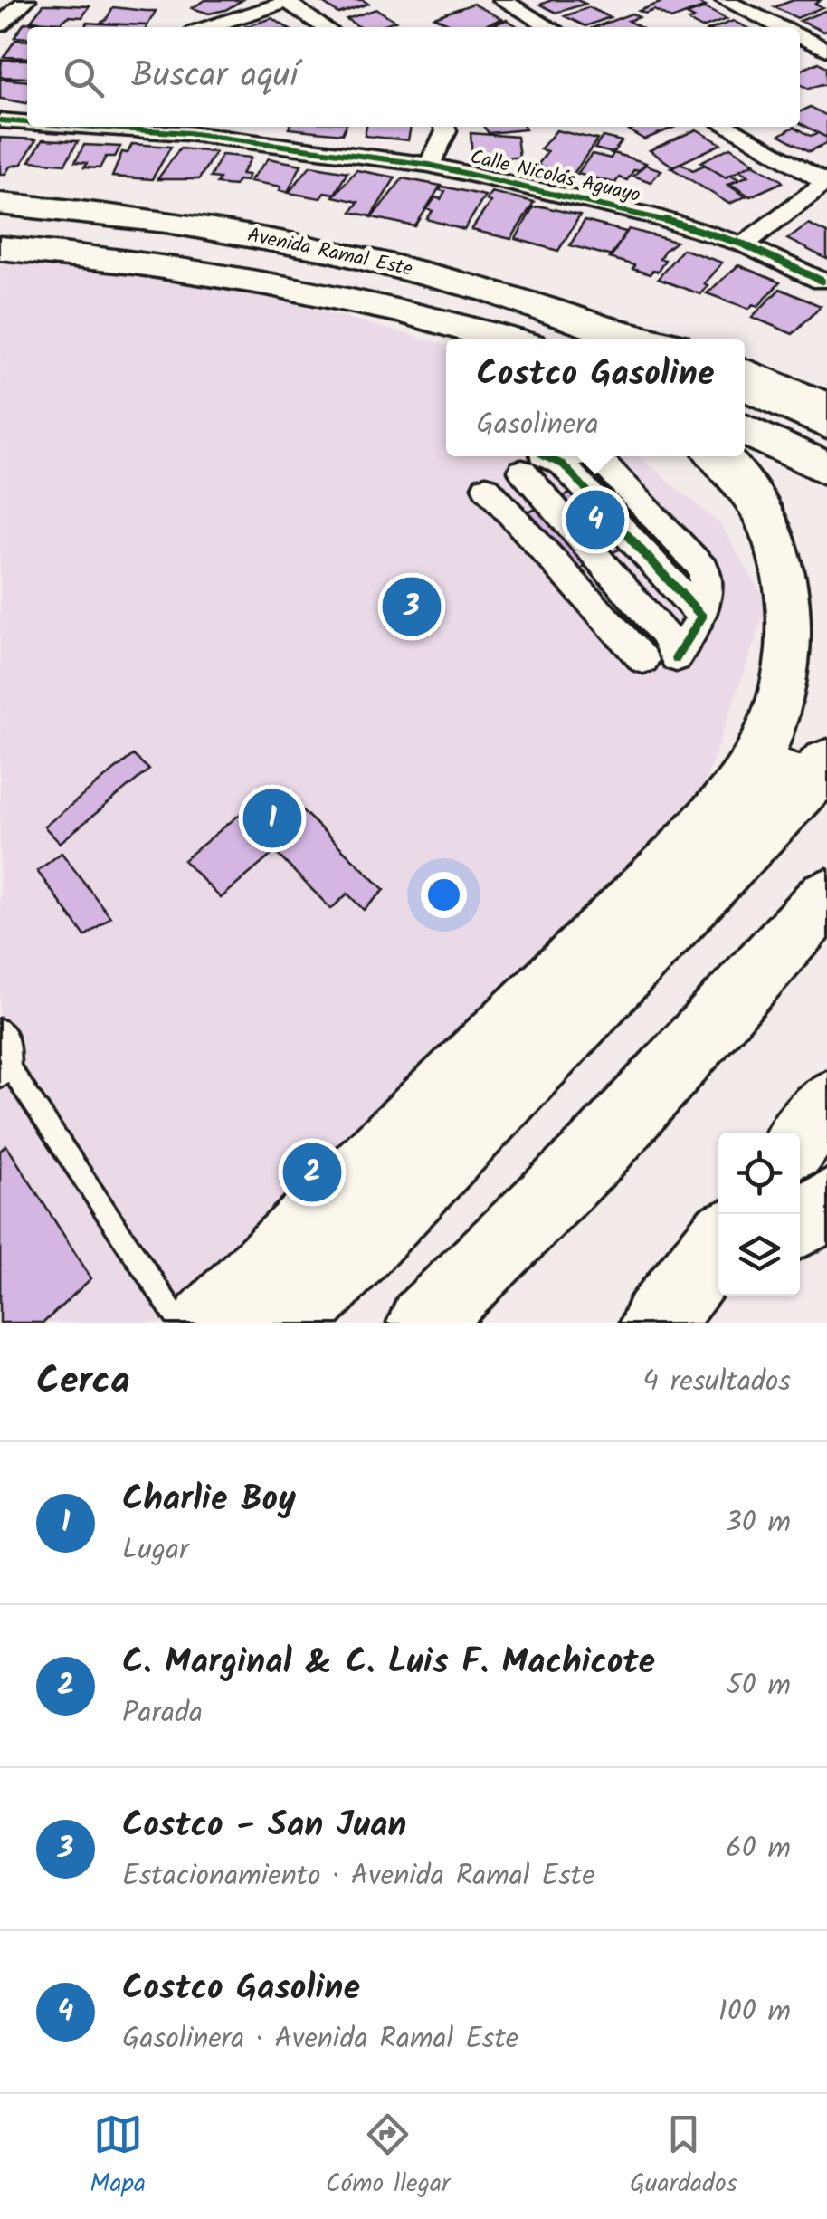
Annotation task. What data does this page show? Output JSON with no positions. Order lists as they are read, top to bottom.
{
  "streets": {
    "main road": ["Avenida Ramal Este"],
    "street": ["Calle Nicolás Aguayo"]
  },
  "page": {
    "search": "Buscar aquí",
    "popup": ["Costco Gasoline", "Gasolinera"],
    "pins": [
      "4",
      "3",
      "1",
      "2"
    ],
    "heading": ["Cerca", "4 resultados"],
    "list": [
      {
        "mark": "1",
        "name": "Charlie Boy",
        "note": "Lugar",
        "value": "30 m"
      },
      {
        "mark": "2",
        "name": "C. Marginal & C. Luis F. Machicote",
        "note": "Parada",
        "value": "50 m"
      },
      {
        "mark": "3",
        "name": "Costco - San Juan",
        "note": "Estacionamiento · Avenida Ramal Este",
        "value": "60 m"
      },
      {
        "mark": "4",
        "name": "Costco Gasoline",
        "note": "Gasolinera · Avenida Ramal Este",
        "value": "100 m"
      }
    ],
    "nav": ["Mapa", "Cómo llegar", "Guardados"]
  }
}
